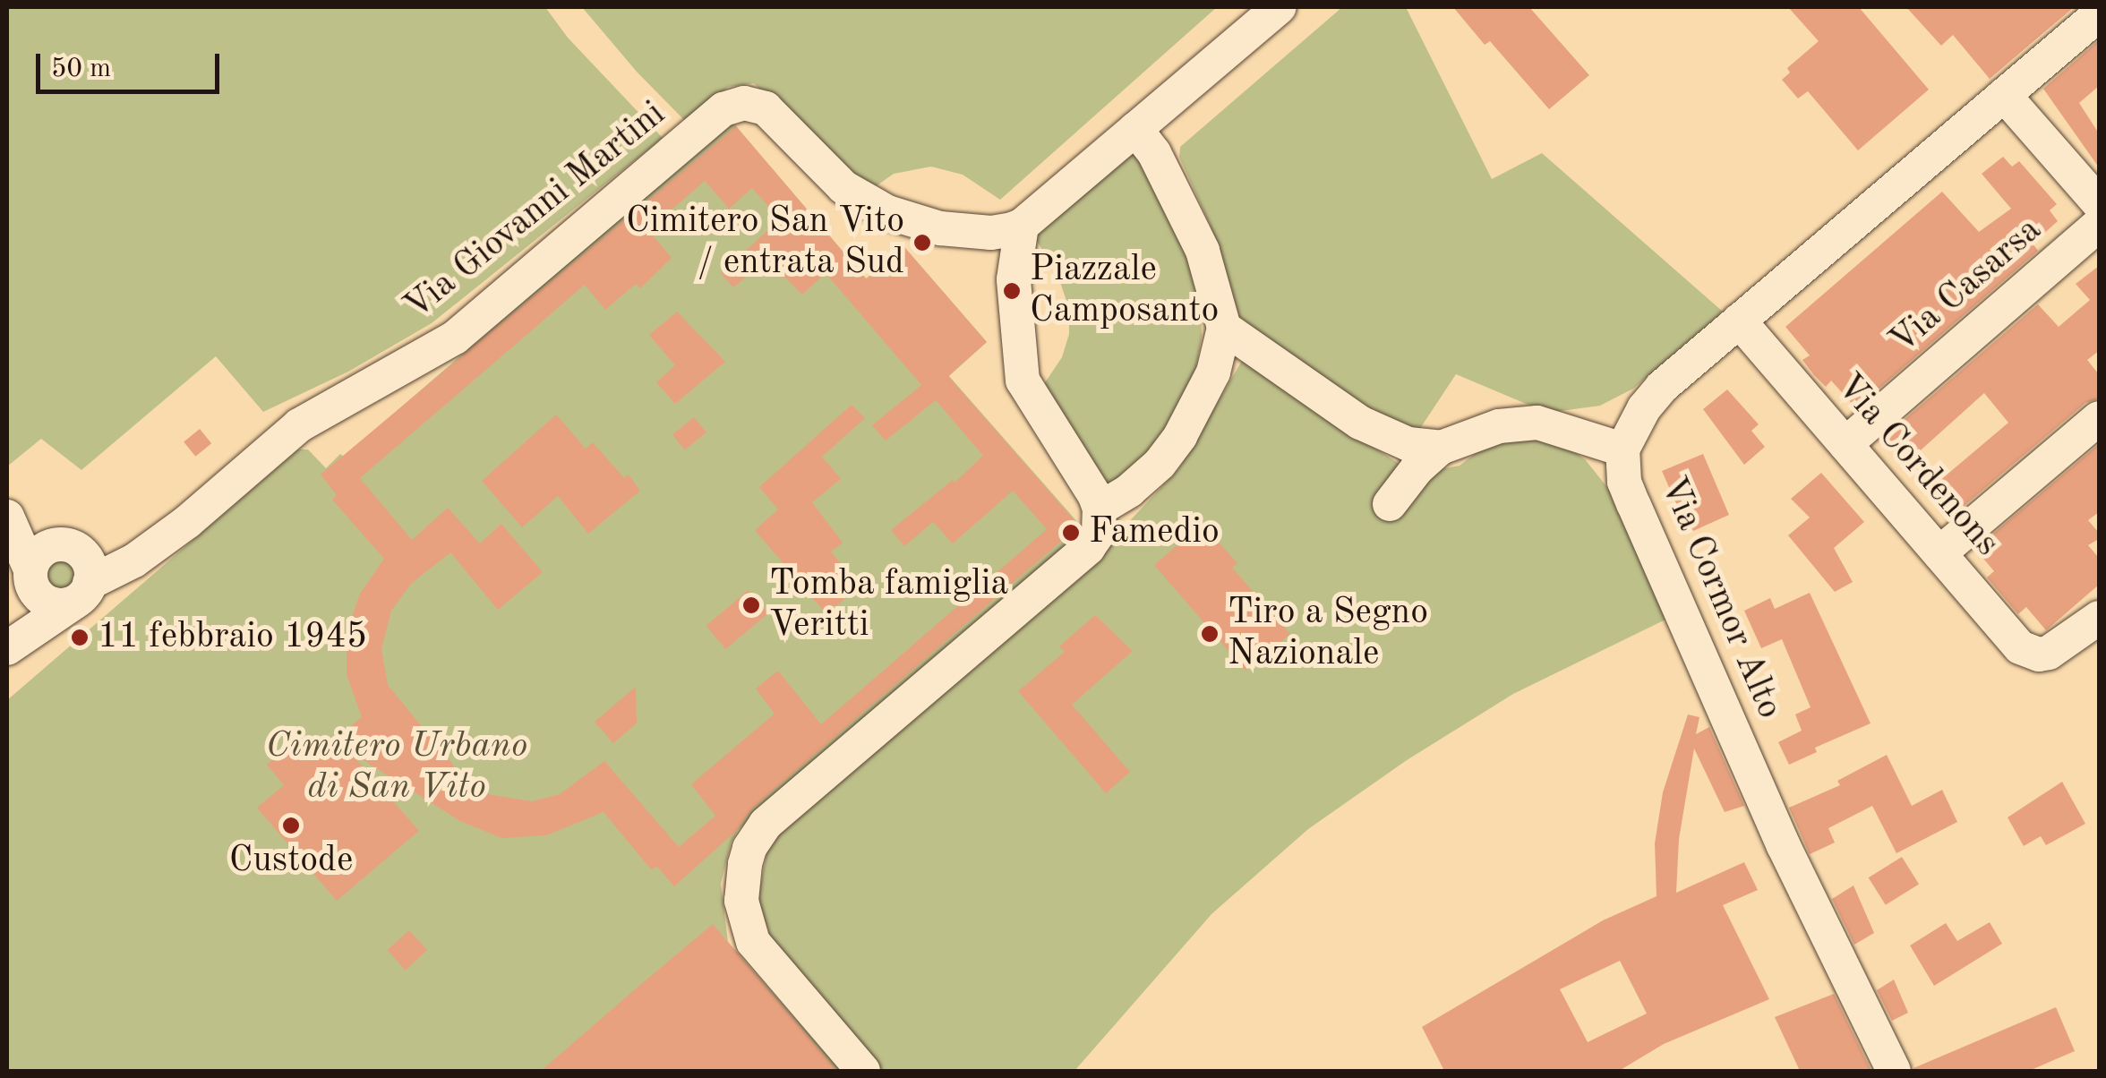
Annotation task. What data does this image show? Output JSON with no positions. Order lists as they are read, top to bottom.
{
  "streets": {
    "street": [
      "Via Giovanni Martini",
      "Via Casarsa",
      "Via Cordenons",
      "Via Cormor Alto"
    ]
  },
  "crossings": [
    ["Via Casarsa", "Via Cordenons"],
    ["Via Cordenons", "Via Cormor Alto"]
  ],
  "parks": ["Cimitero Urbano di San Vito"],
  "places": [
    "Cimitero San Vito / entrata Sud",
    "Piazzale Camposanto",
    "Famedio",
    "Tomba famiglia Veritti",
    "Tiro a Segno Nazionale",
    "11 febbraio 1945",
    "Custode"
  ],
  "scale_bar": "50 m"
}
